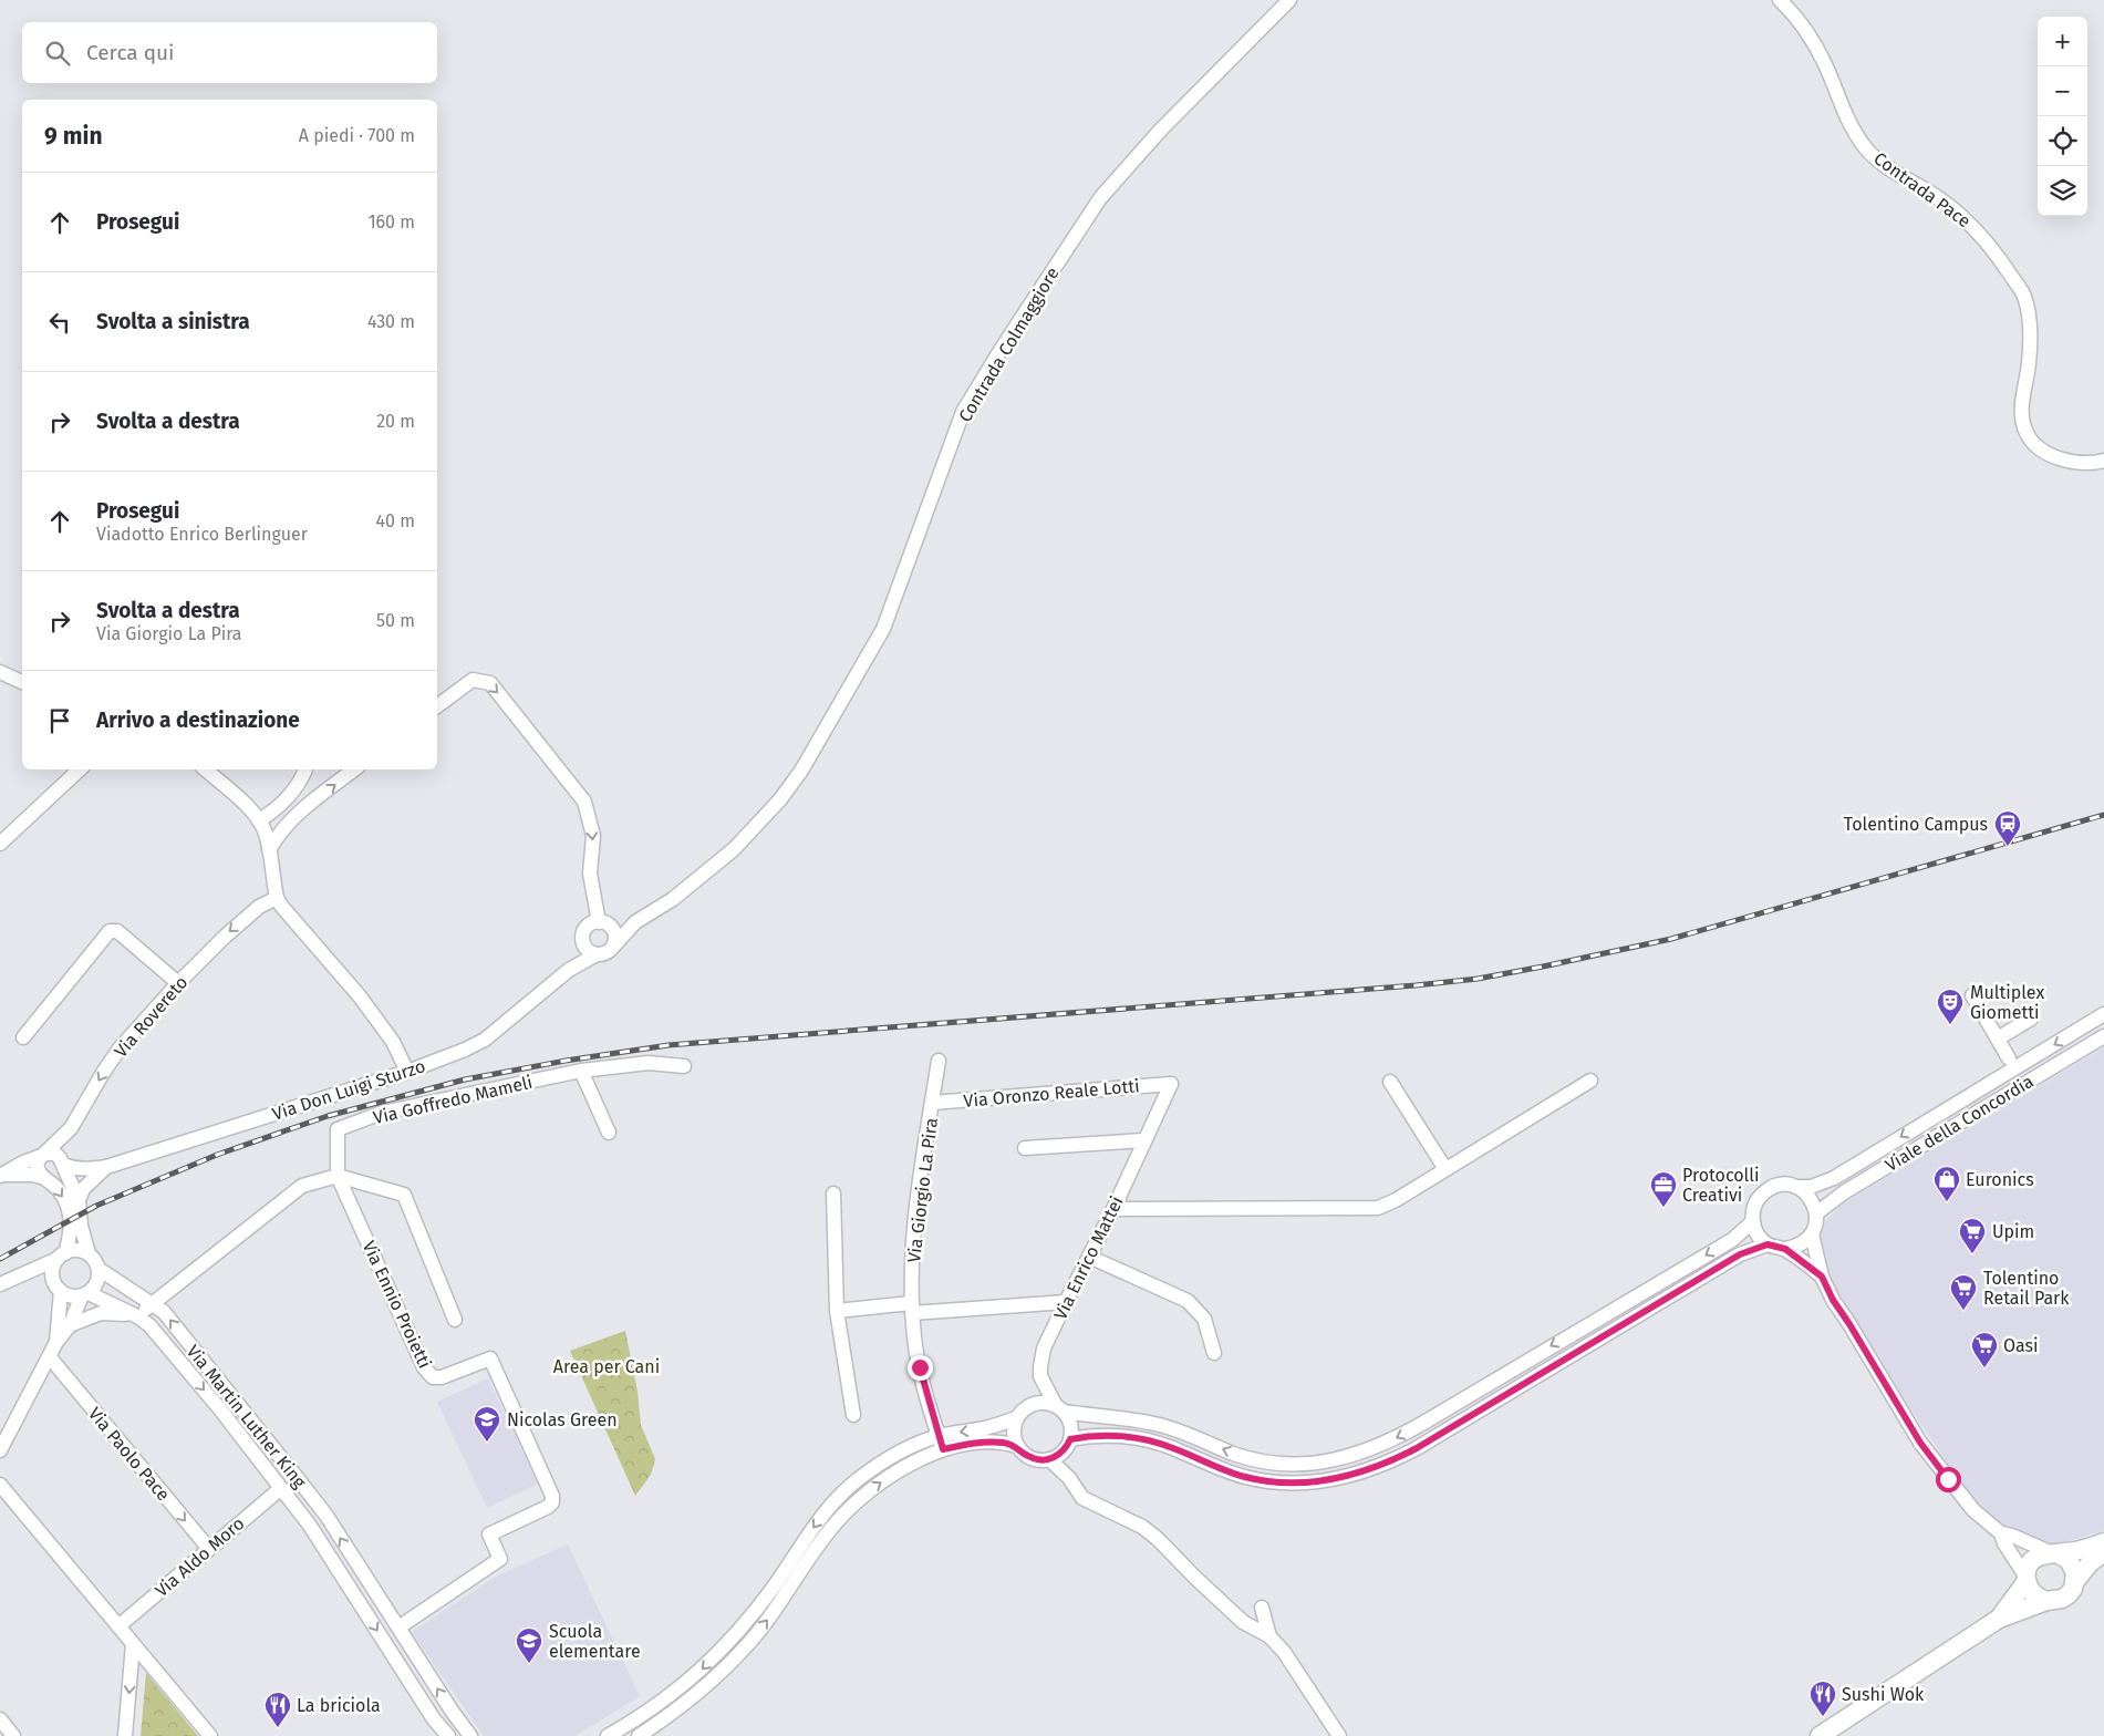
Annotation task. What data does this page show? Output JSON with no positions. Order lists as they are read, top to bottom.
{
  "streets": {
    "street": [
      "Contrada Pace",
      "Contrada Colmaggiore",
      "Via Rovereto",
      "Via Don Luigi Sturzo",
      "Via Oronzo Reale Lotti",
      "Via Goffredo Mameli",
      "Viale della Concordia",
      "Via Giorgio La Pira",
      "Via Enrico Mattei",
      "Via Ennio Proietti",
      "Via Martin Luther King",
      "Via Paolo Pace",
      "Via Aldo Moro"
    ]
  },
  "crossings": [
    ["Contrada Colmaggiore", "Via Don Luigi Sturzo"],
    ["Via Oronzo Reale Lotti", "Via Giorgio La Pira"],
    ["Via Oronzo Reale Lotti", "Via Enrico Mattei"],
    ["Via Goffredo Mameli", "Via Ennio Proietti"],
    ["Via Ennio Proietti", "Via Martin Luther King"],
    ["Via Martin Luther King", "Via Aldo Moro"],
    ["Via Paolo Pace", "Via Aldo Moro"]
  ],
  "one_way": ["Via Rovereto"],
  "parks": ["Area per Cani"],
  "places": {
    "station": ["Tolentino Campus"],
    "theatre": ["Multiplex Giometti"],
    "shop": ["Euronics"],
    "office": ["Protocolli Creativi"],
    "supermarket": ["Upim", "Tolentino Retail Park", "Oasi"],
    "school or university": ["Nicolas Green", "Scuola elementare"],
    "restaurant": ["Sushi Wok", "La briciola"]
  },
  "page": {
    "map_buttons": ["+", "−"],
    "search": "Cerca qui",
    "heading": ["9 min", "A piedi · 700 m"],
    "list": [
      ["Prosegui", "160 m"],
      ["Svolta a sinistra", "430 m"],
      ["Svolta a destra", "20 m"],
      ["Prosegui", "Viadotto Enrico Berlinguer", "40 m"],
      ["Svolta a destra", "Via Giorgio La Pira", "50 m"],
      "Arrivo a destinazione"
    ]
  }
}
